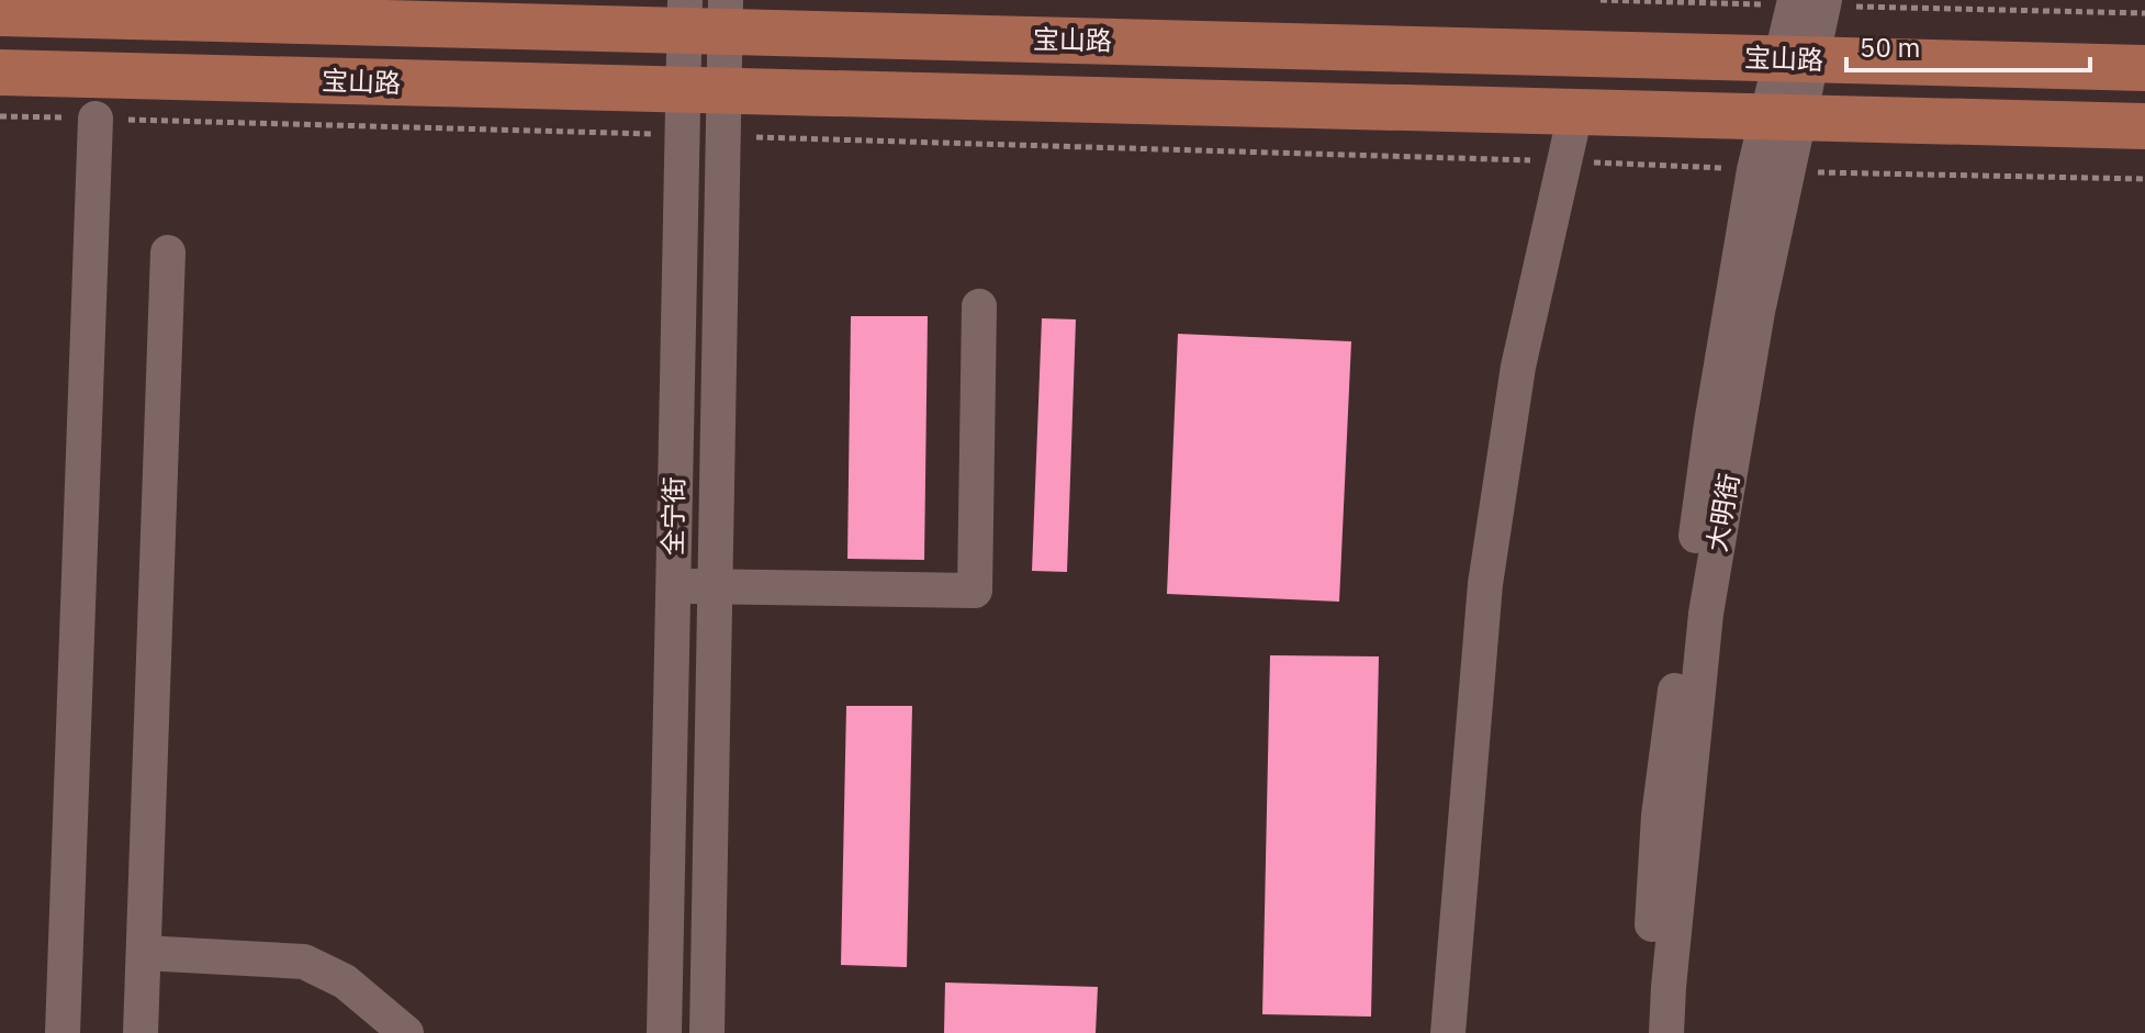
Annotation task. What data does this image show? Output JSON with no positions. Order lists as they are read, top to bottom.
{
  "streets": {
    "main road": ["宝山路"],
    "street": ["大明街", "全宁街"]
  },
  "crossings": [
    ["宝山路", "大明街"],
    ["宝山路", "全宁街"]
  ],
  "scale_bar": "50 m"
}
